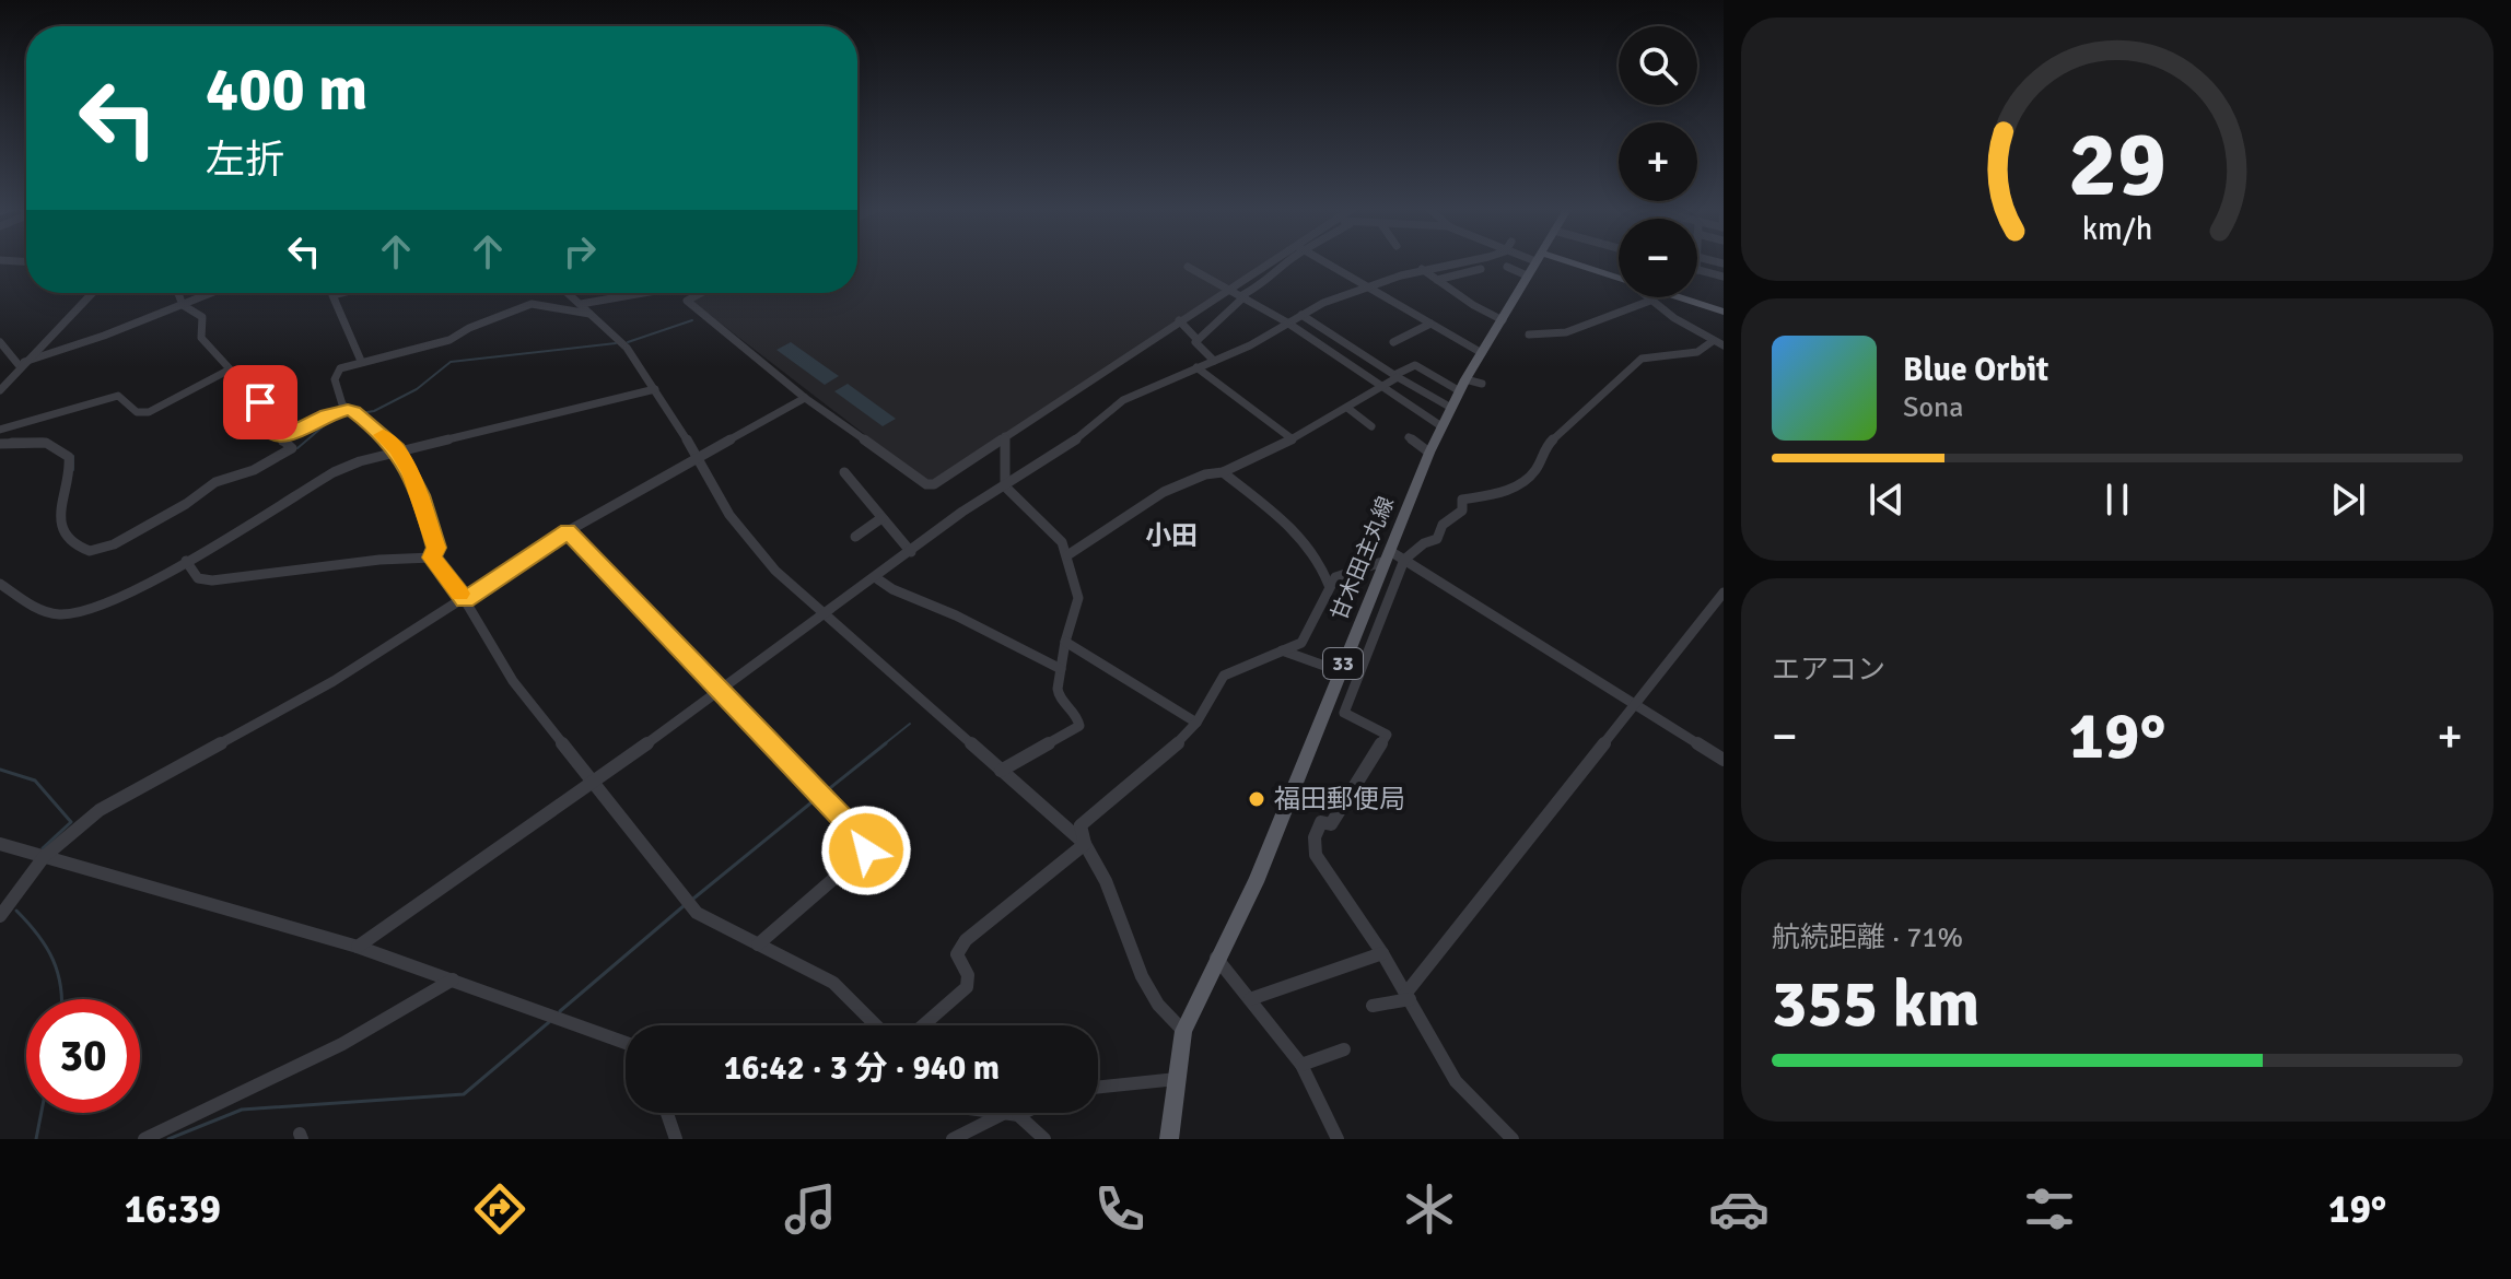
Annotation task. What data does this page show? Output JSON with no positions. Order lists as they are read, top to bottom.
{
  "streets": {
    "main road": ["甘木田主丸線", "33"]
  },
  "districts": ["小田"],
  "places": ["福田郵便局"],
  "page": {
    "map_buttons": ["+", "−"],
    "turn": ["400 m", "左折"],
    "song": ["Blue Orbit", "Sona"],
    "tile": [
      "エアコン",
      ["航続距離 · 71%", "355 km"]
    ],
    "heat": ["−", "19°", "+"],
    "limit": "30",
    "trip": "16:42 · 3 分 · 940 m",
    "tabs": ["16:39", "19°"],
    "gauge": ["29", "km/h"]
  }
}
